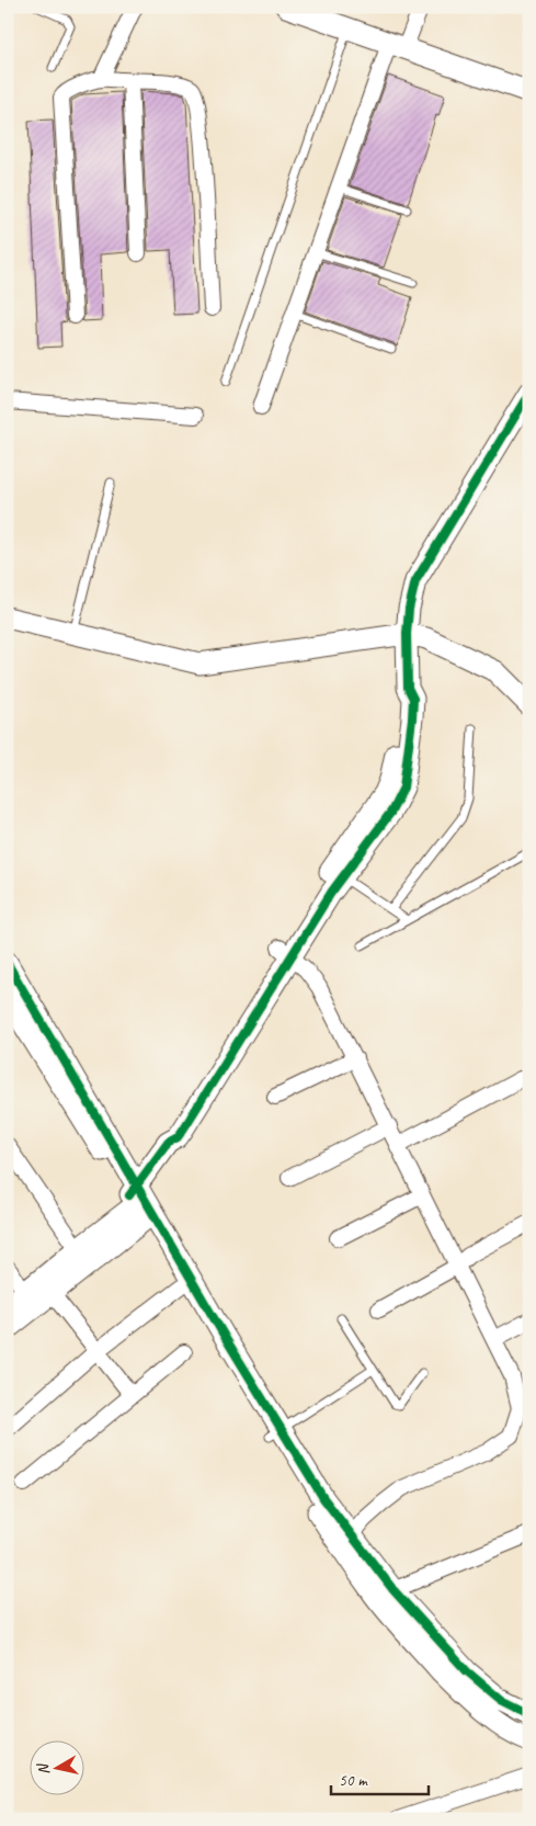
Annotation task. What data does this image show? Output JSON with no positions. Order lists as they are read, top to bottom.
{
  "scale_bar": "50 m",
  "north": "left"
}
